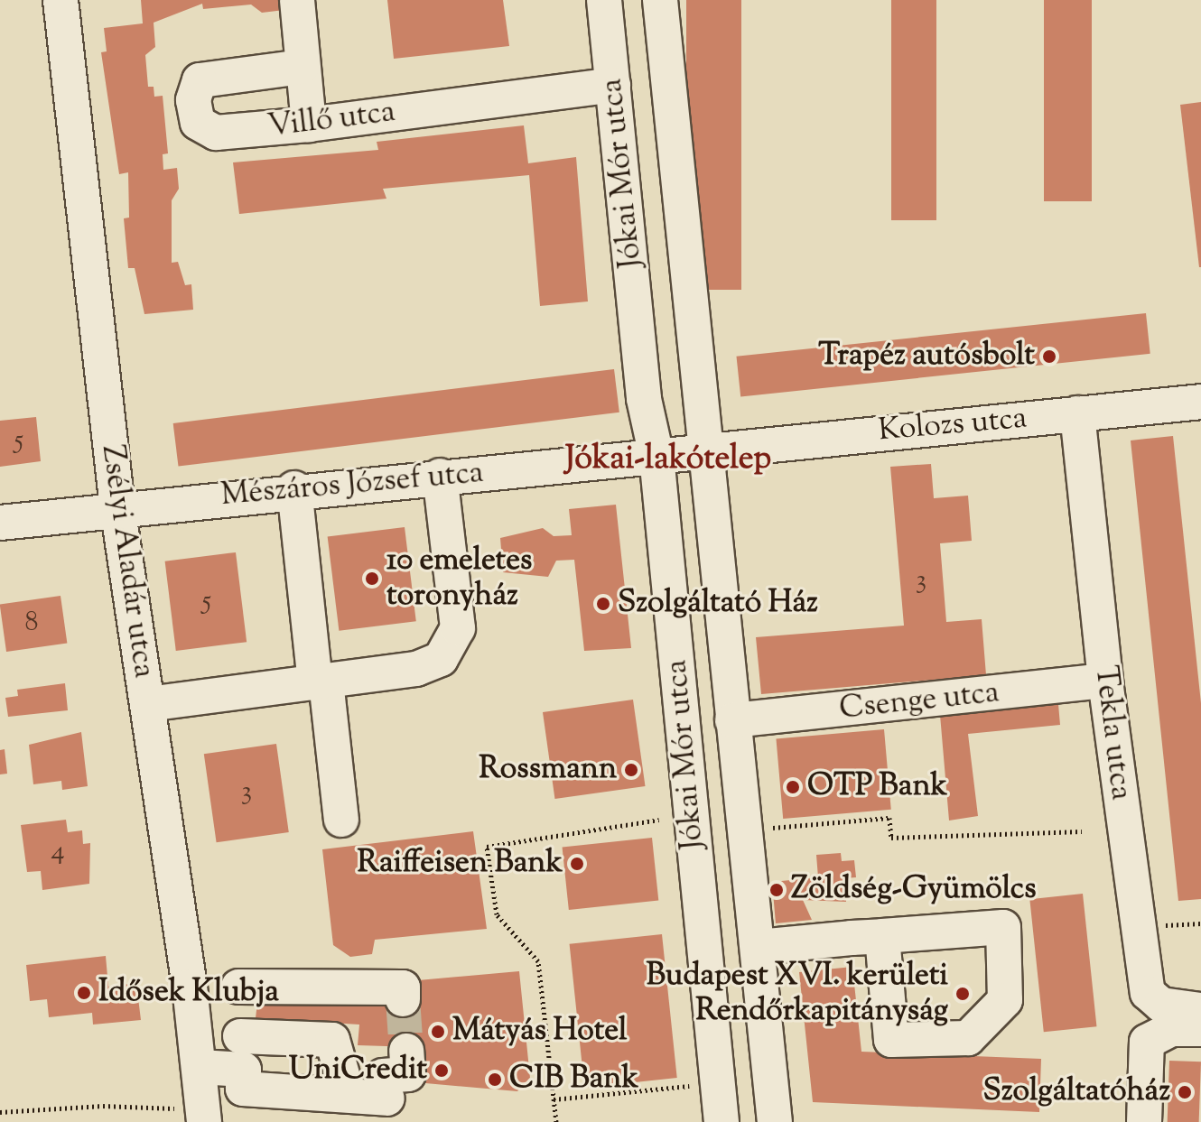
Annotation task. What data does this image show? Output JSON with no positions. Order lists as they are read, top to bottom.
{
  "streets": {
    "street": [
      "Villő utca",
      "Jókai Mór utca",
      "Kolozs utca",
      "Mészáros József utca",
      "Zsélyi Aladár utca",
      "Csenge utca",
      "Tekla utca"
    ]
  },
  "crossings": [
    ["Villő utca", "Jókai Mór utca"],
    ["Jókai Mór utca", "Kolozs utca"],
    ["Jókai Mór utca", "Mészáros József utca"],
    ["Jókai Mór utca", "Csenge utca"],
    ["Kolozs utca", "Mészáros József utca"],
    ["Kolozs utca", "Tekla utca"],
    ["Mészáros József utca", "Zsélyi Aladár utca"],
    ["Csenge utca", "Tekla utca"]
  ],
  "districts": ["Jókai-lakótelep"],
  "places": [
    "Trapéz autósbolt",
    "10 emeletes toronyház",
    "Szolgáltató Ház",
    "Rossmann",
    "OTP Bank",
    "Raiffeisen Bank",
    "Zöldség-Gyümölcs",
    "Idősek Klubja",
    "Budapest XVI. kerületi Rendőrkapitányság",
    "Mátyás Hotel",
    "UniCredit",
    "CIB Bank",
    "Szolgáltatóház"
  ],
  "house_numbers": [
    "5",
    "3",
    "5",
    "8",
    "3",
    "4"
  ]
}
